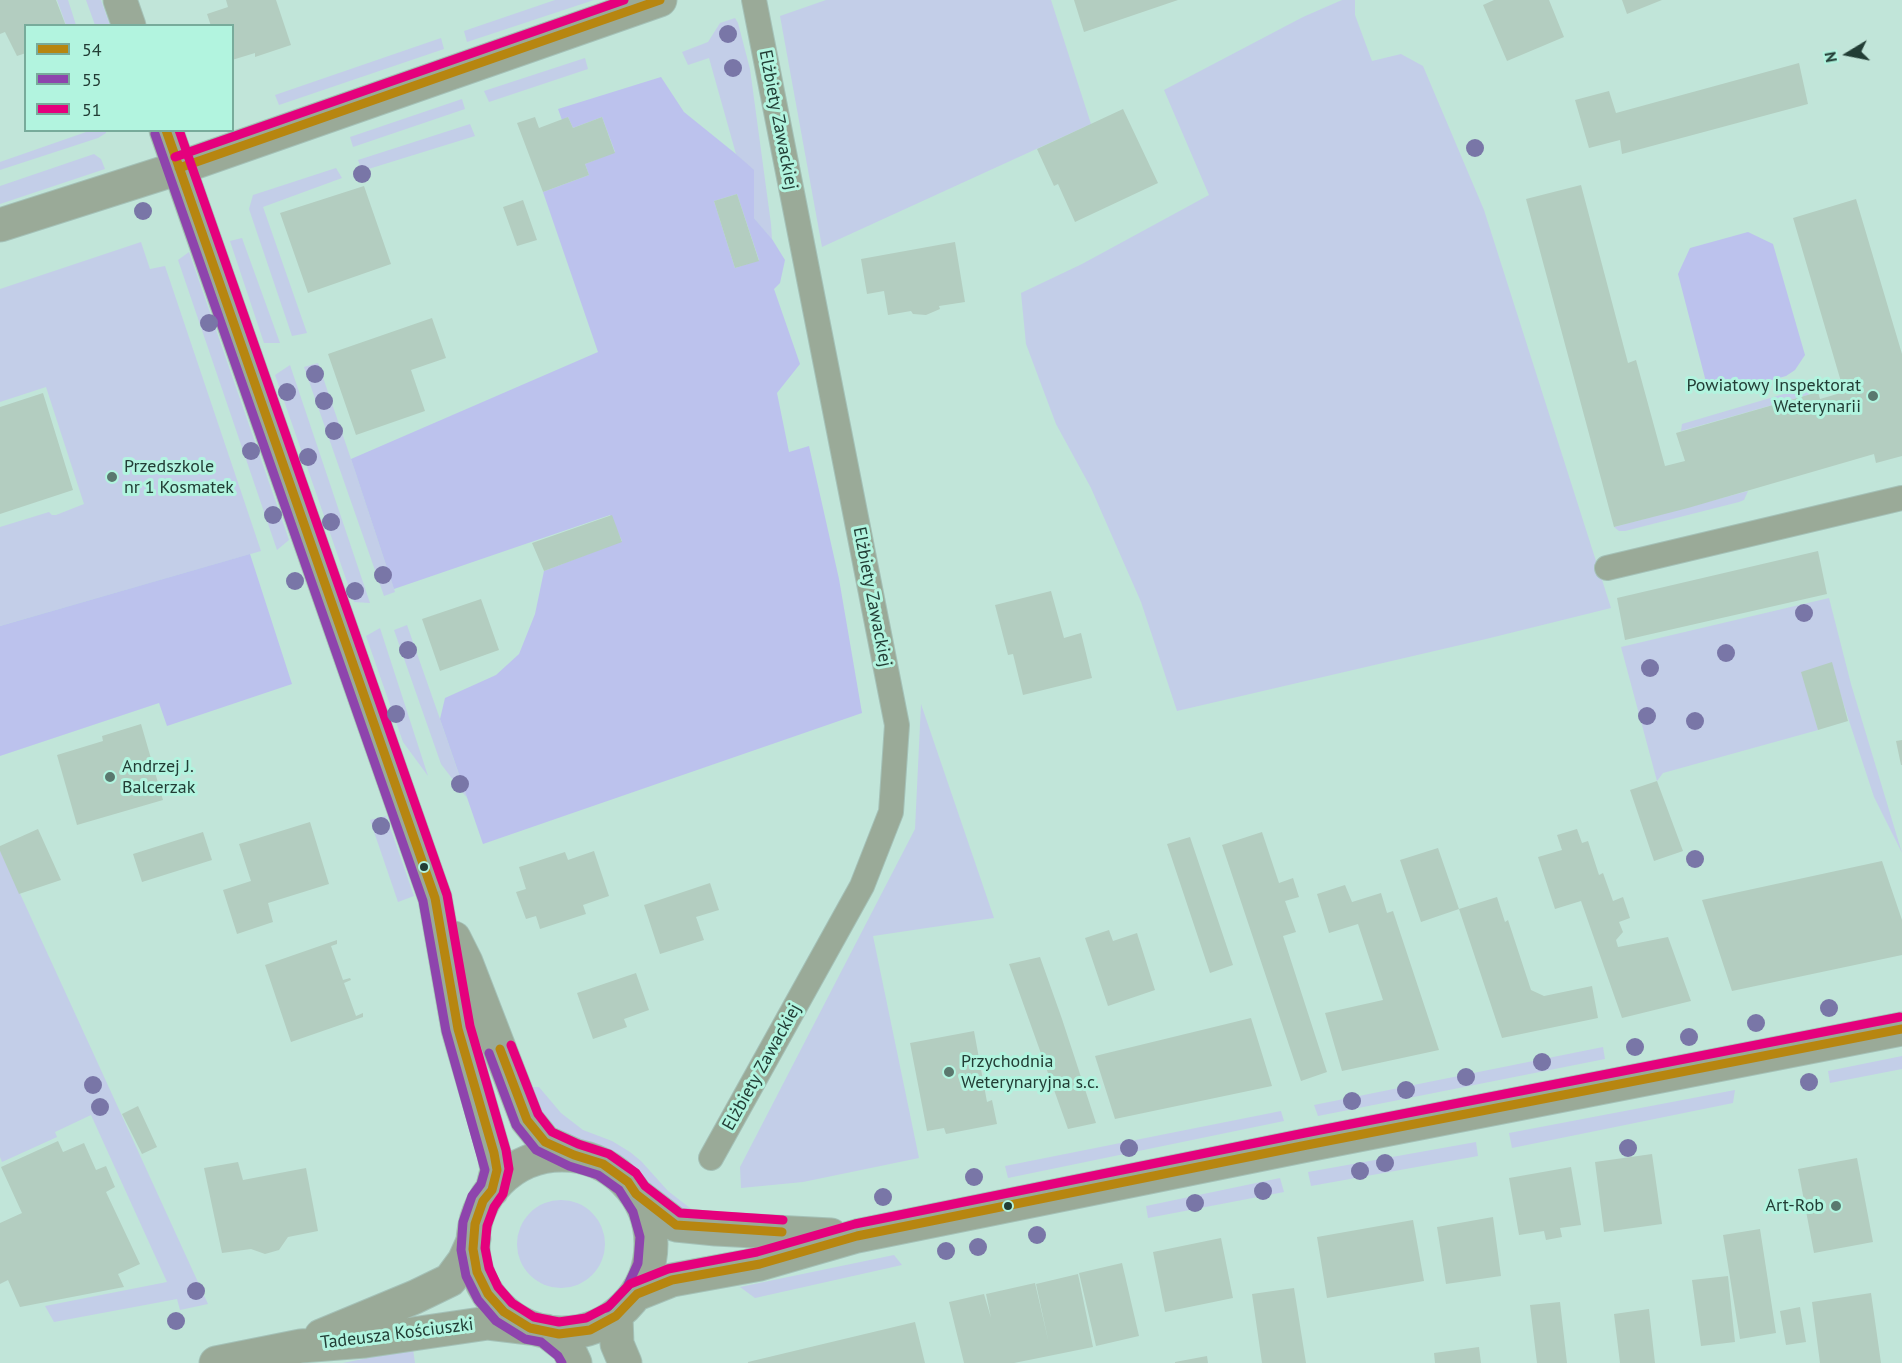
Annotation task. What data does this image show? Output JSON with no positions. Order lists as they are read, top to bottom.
{
  "streets": {
    "street": ["Tadeusza Kościuszki"],
    "lane": ["Elżbiety Zawackiej"]
  },
  "places": [
    "Powiatowy Inspektorat Weterynarii",
    "Przedszkole nr 1 Kosmatek",
    "Andrzej J. Balcerzak",
    "Przychodnia Weterynaryjna s.c.",
    "Art-Rob"
  ],
  "lines": ["transit line 54", "transit line 51", "transit line 55"],
  "legend": ["54", "55", "51"],
  "north": "left"
}
